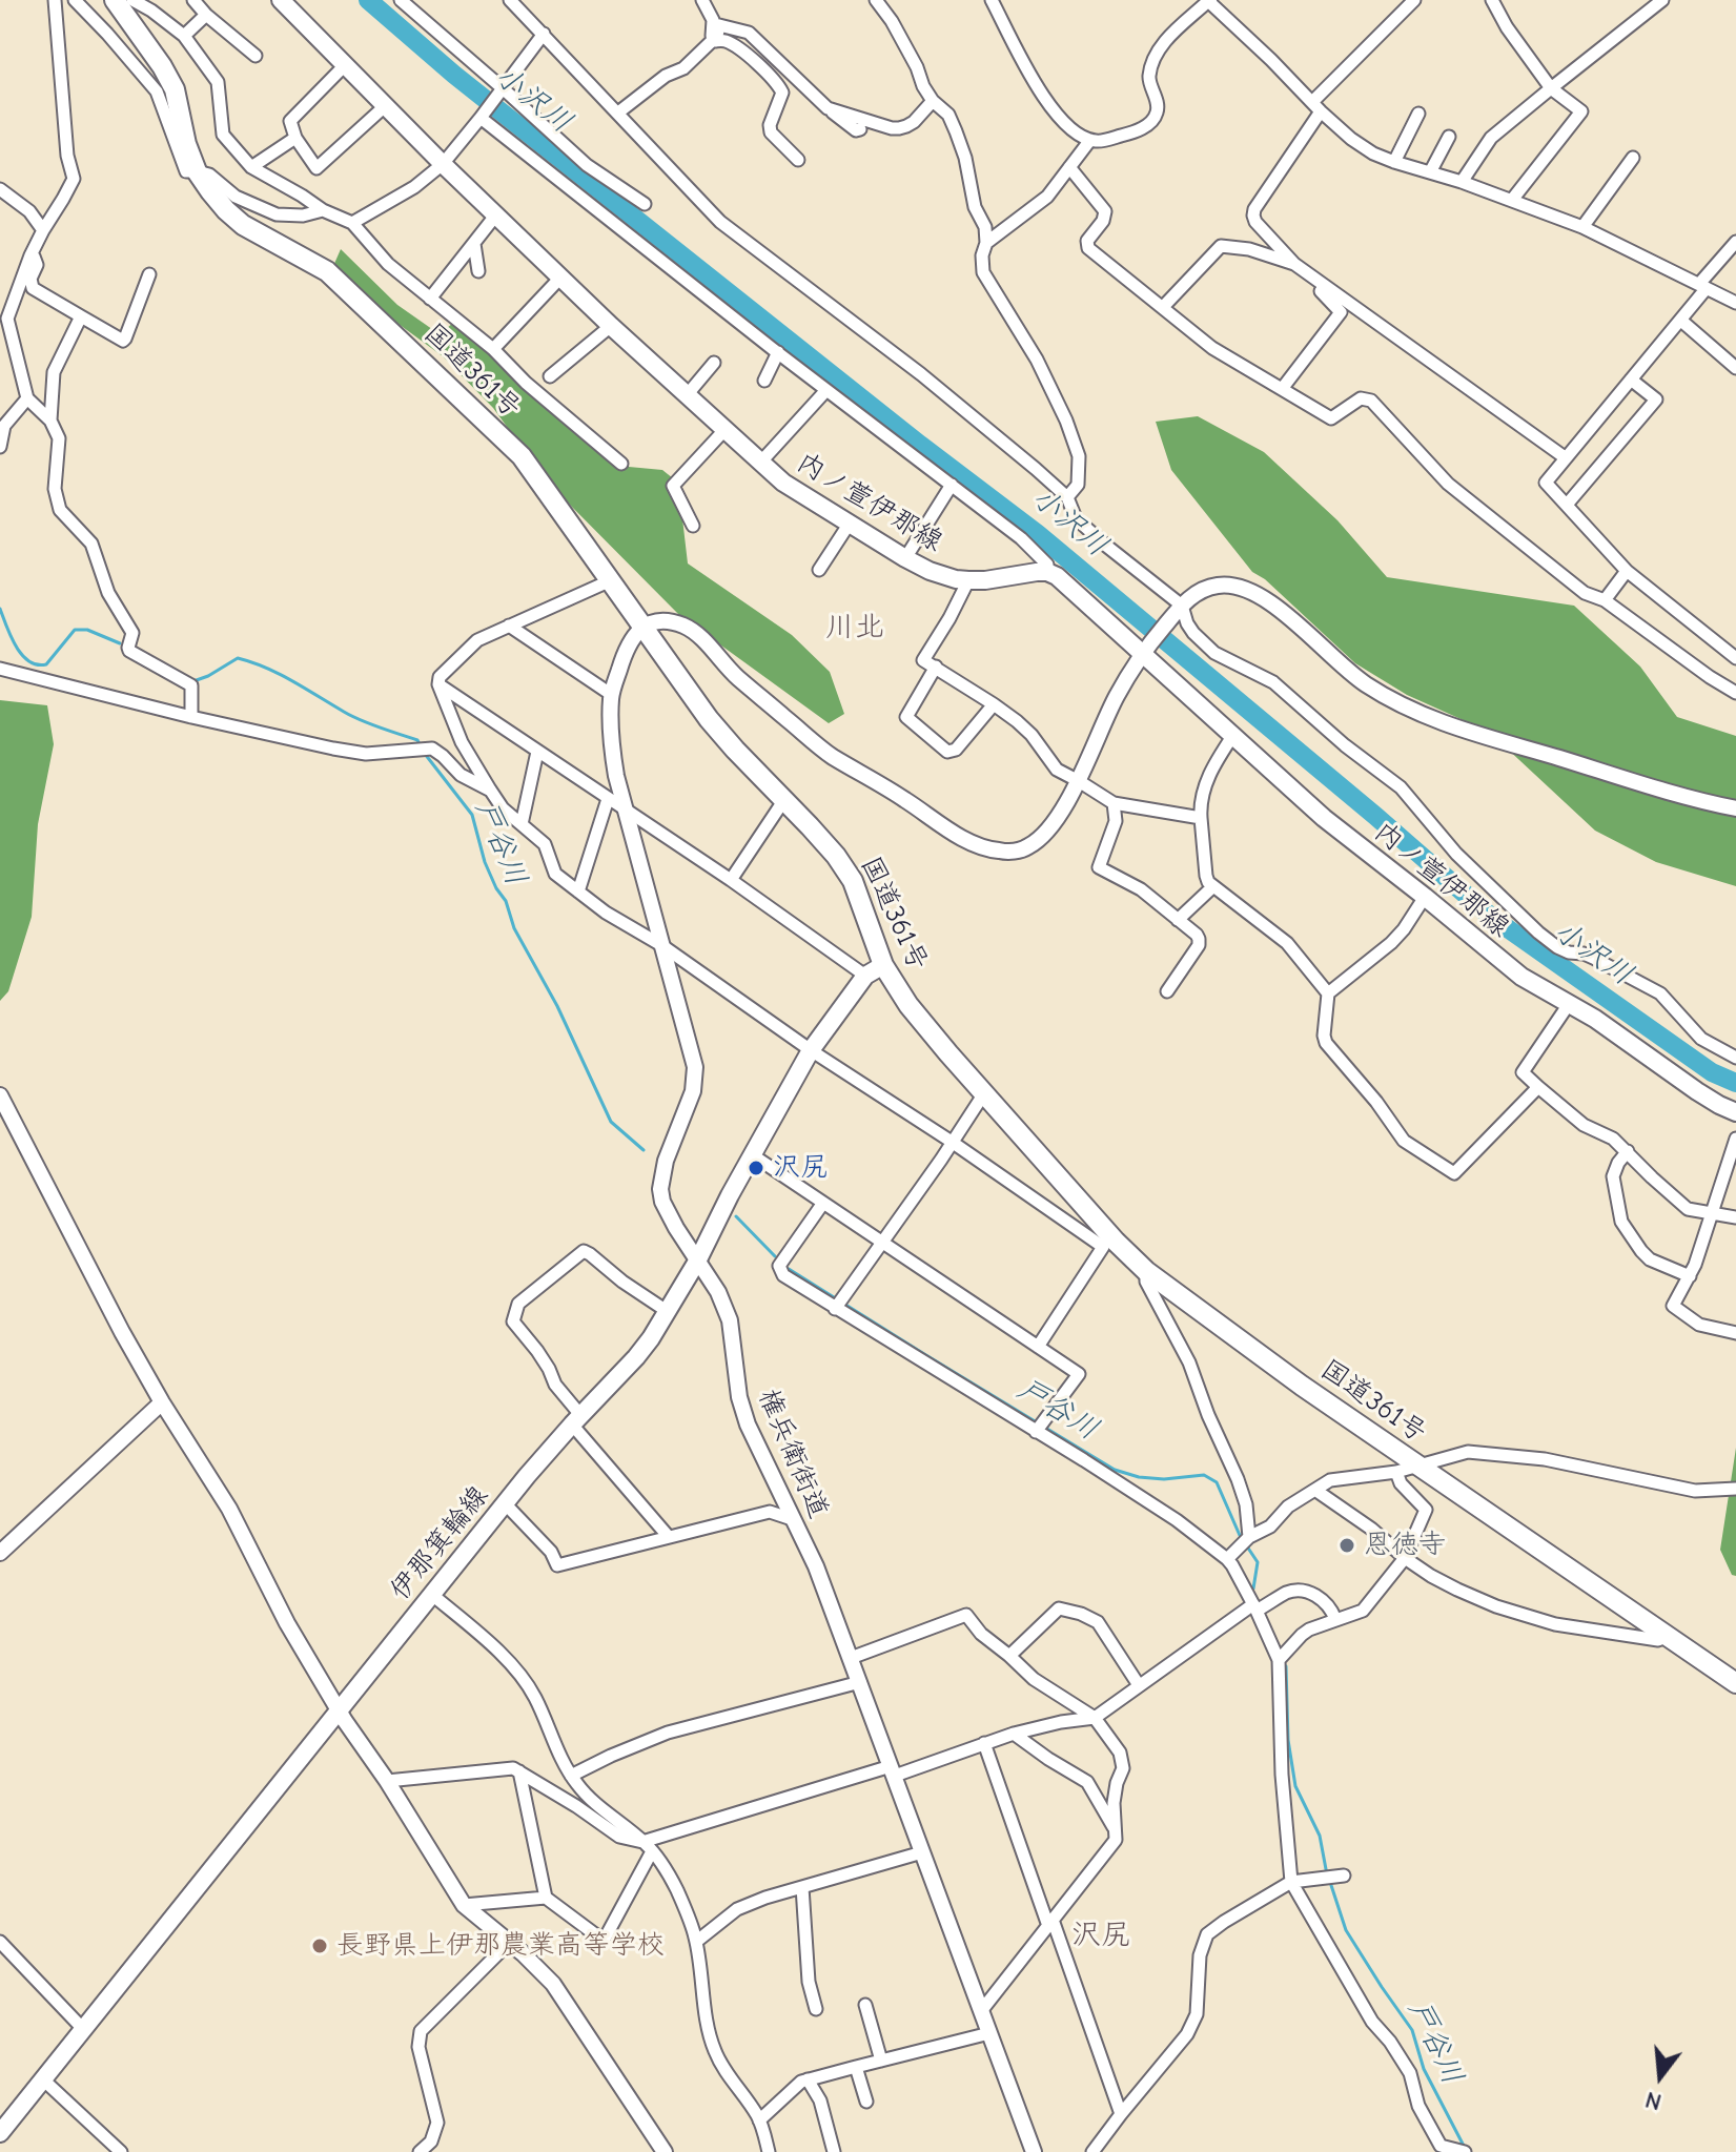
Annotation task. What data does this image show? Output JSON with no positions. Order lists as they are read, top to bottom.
{
  "streets": {
    "highway": ["国道361号"],
    "main road": ["内ノ萱伊那線", "伊那箕輪線"],
    "street": ["権兵衛街道"]
  },
  "crossings": [
    ["国道361号", "権兵衛街道"],
    ["国道361号", "伊那箕輪線"],
    ["権兵衛街道", "伊那箕輪線"]
  ],
  "districts": ["川北", "沢尻"],
  "water": ["小沢川", "戸谷川"],
  "places": ["沢尻", "恩徳寺", "長野県上伊那農業高等学校"],
  "north": "bottom"
}
